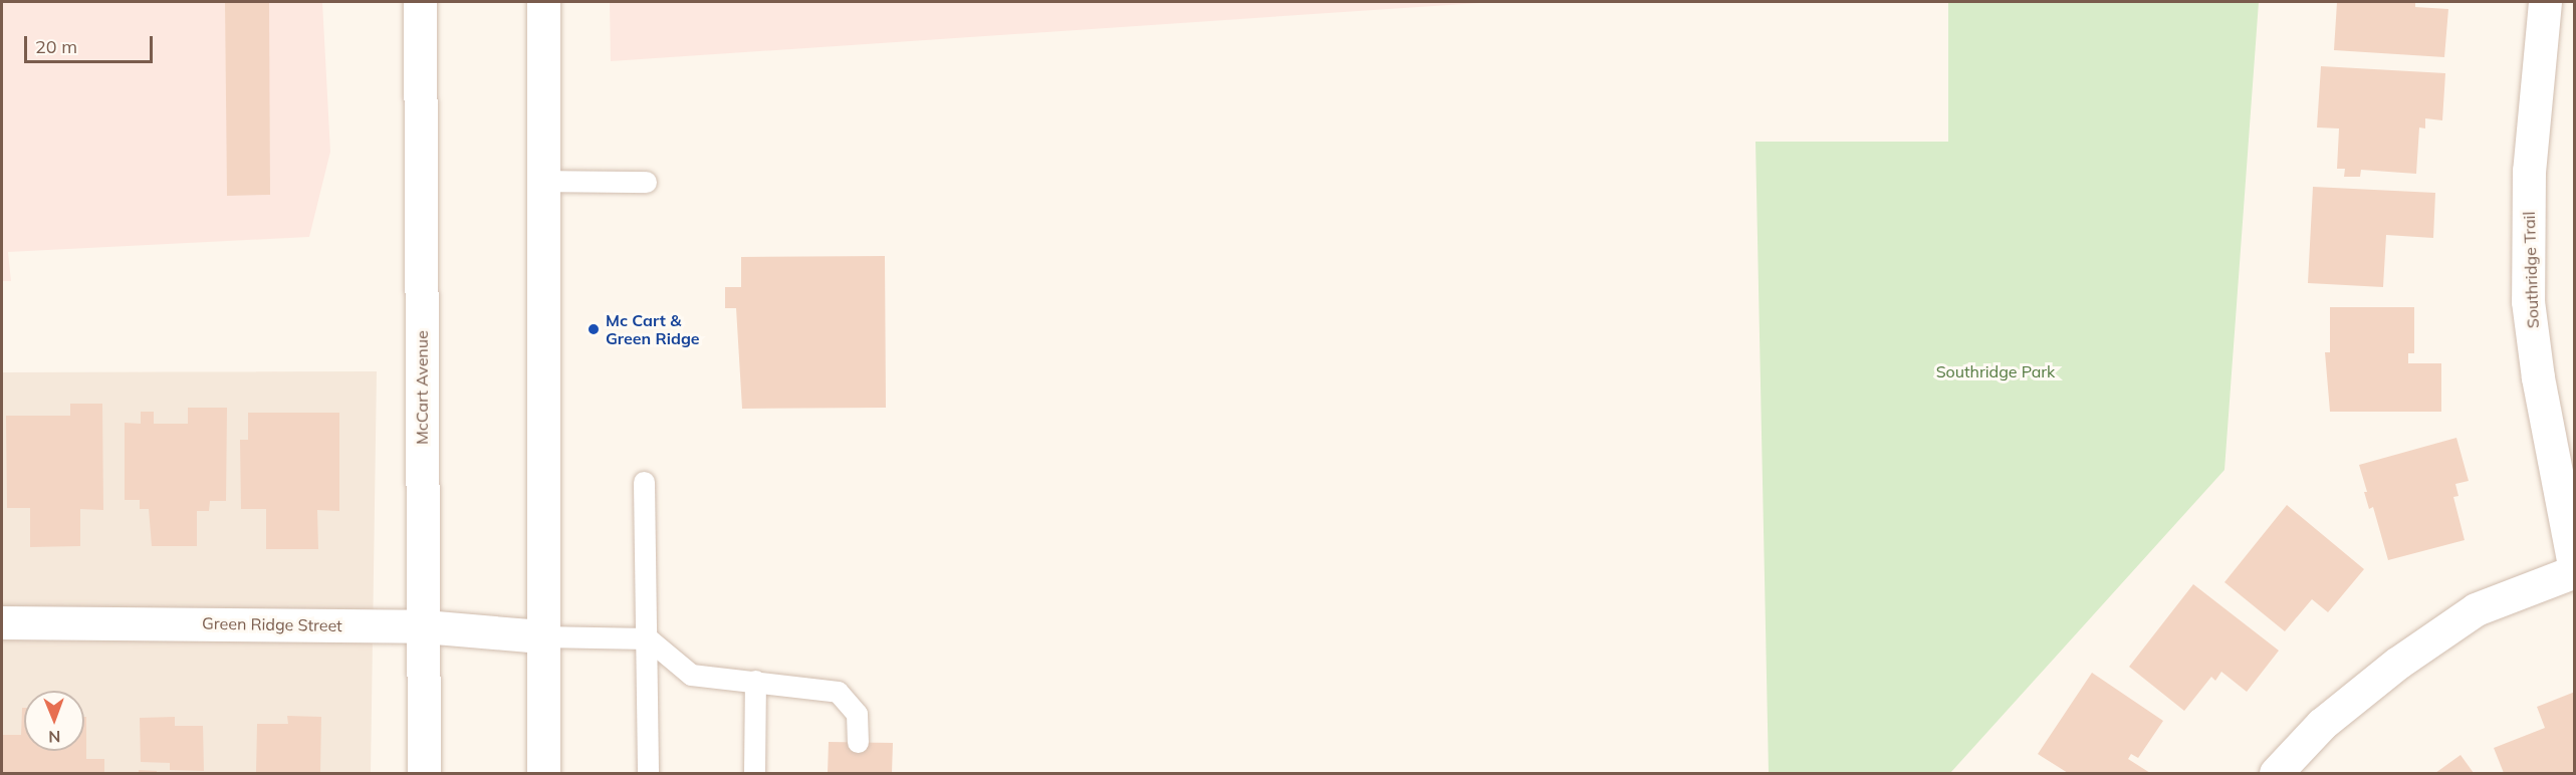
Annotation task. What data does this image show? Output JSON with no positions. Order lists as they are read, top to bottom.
{
  "streets": {
    "main road": ["Southridge Trail", "McCart Avenue", "Green Ridge Street"]
  },
  "crossings": [
    ["McCart Avenue", "Green Ridge Street"]
  ],
  "parks": ["Southridge Park"],
  "places": ["Mc Cart & Green Ridge"],
  "scale_bar": "20 m",
  "north": "bottom"
}
